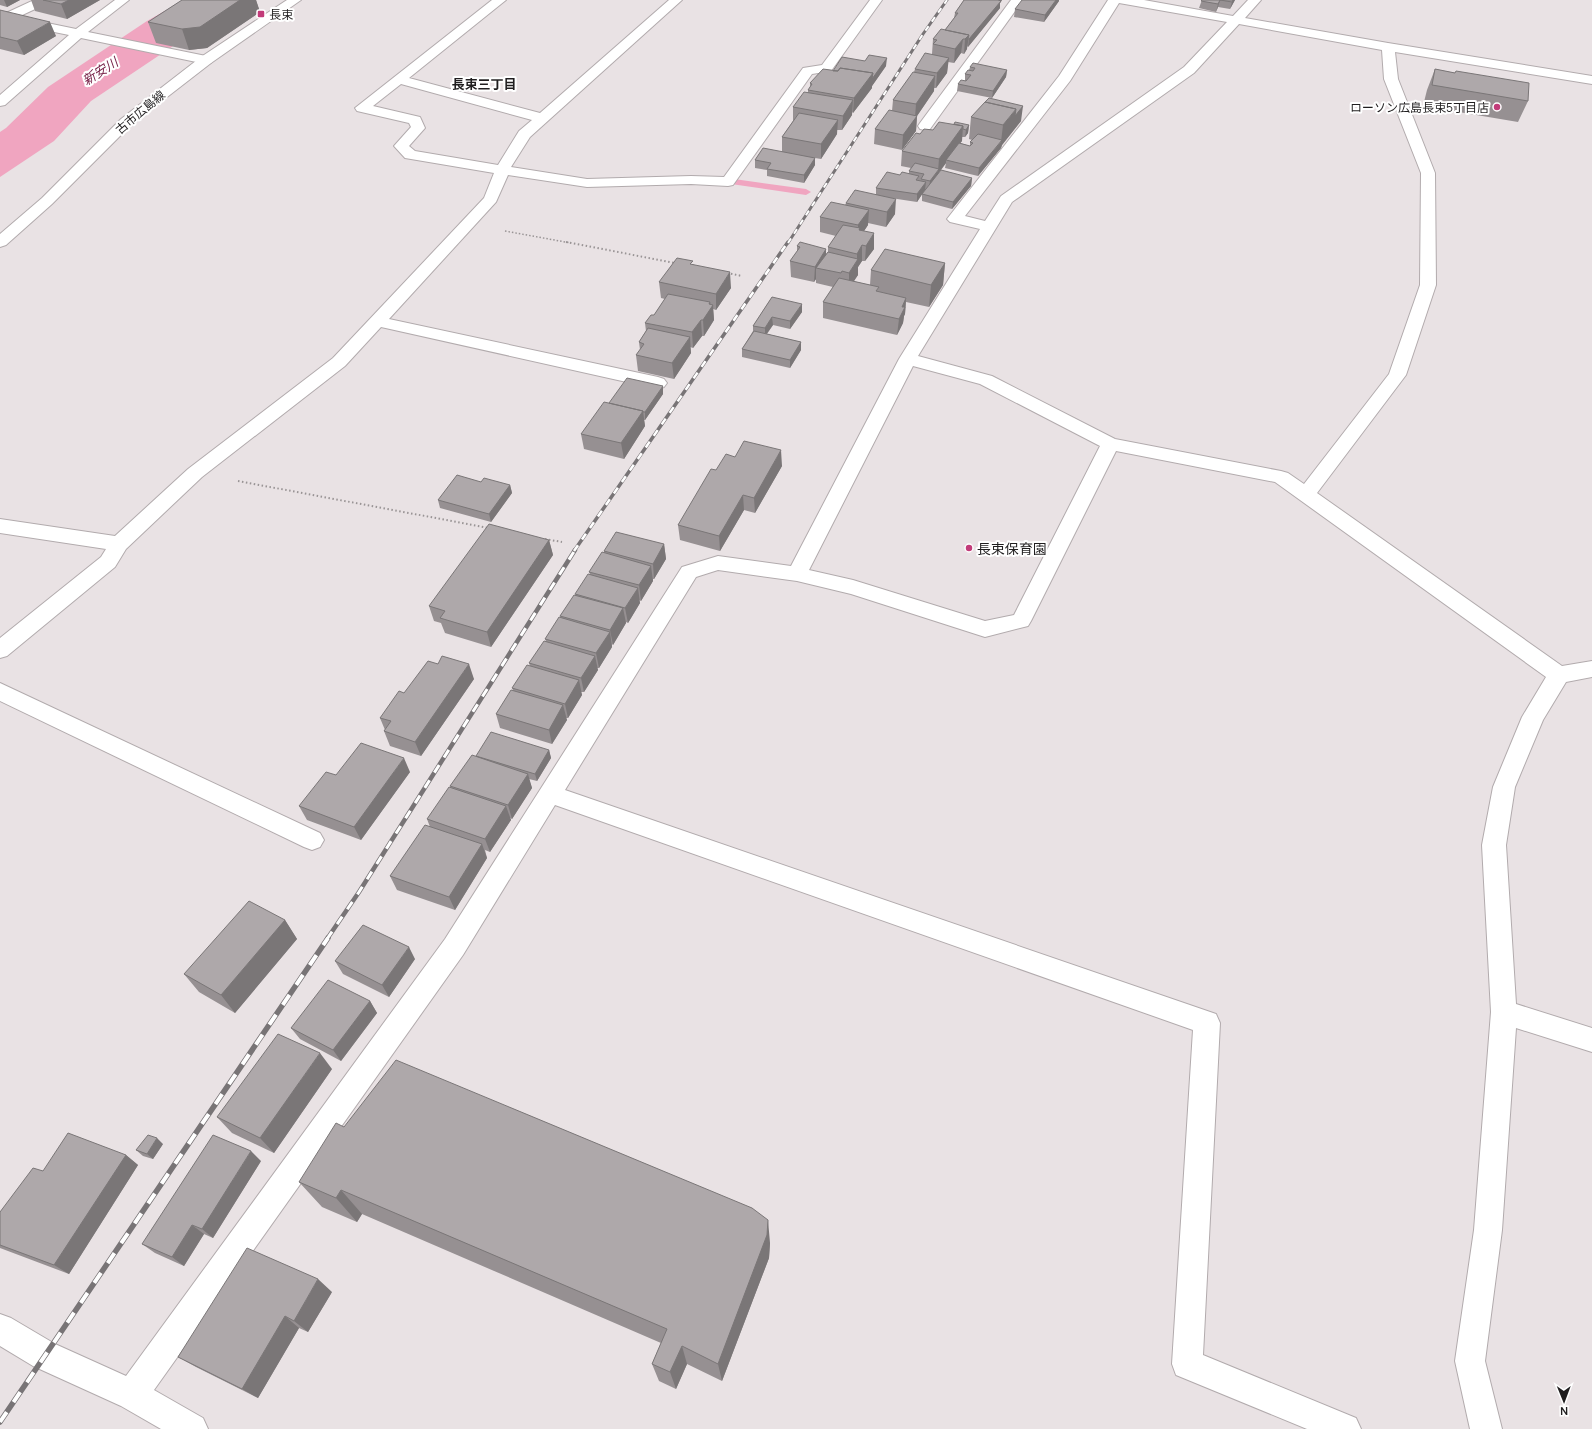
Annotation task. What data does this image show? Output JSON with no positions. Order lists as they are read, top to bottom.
{
  "streets": {
    "street": ["古市広島線"]
  },
  "districts": ["長束三丁目"],
  "water": ["新安川"],
  "places": {
    "transit": ["長束"],
    "other": ["ローソン広島長束5丁目店", "長束保育園"]
  },
  "north": "bottom"
}
